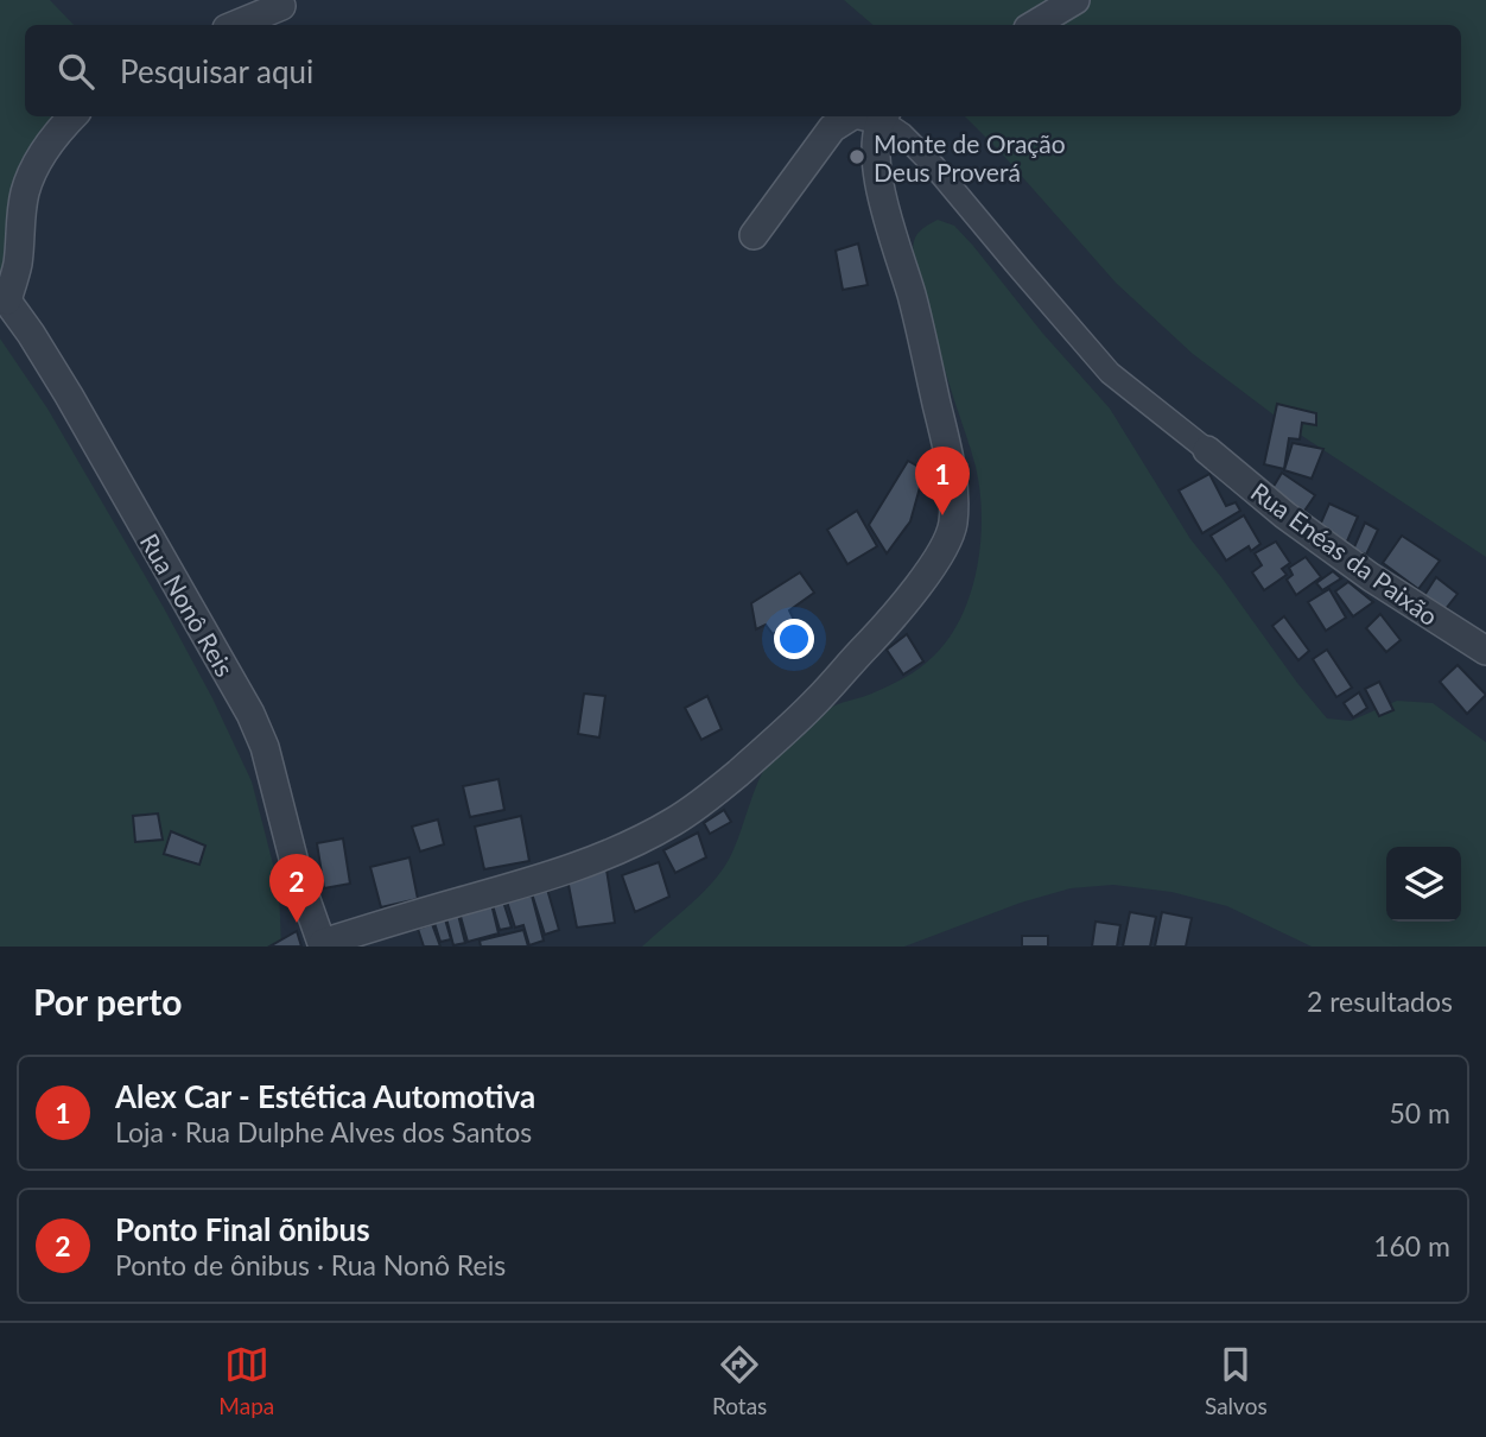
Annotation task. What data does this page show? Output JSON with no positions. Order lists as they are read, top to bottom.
{
  "streets": {
    "street": ["Rua Enéas da Paixão", "Rua Nonô Reis"]
  },
  "places": ["Monte de Oração Deus Proverá"],
  "page": {
    "search": "Pesquisar aqui",
    "pins": ["1", "2"],
    "heading": ["Por perto", "2 resultados"],
    "list": [
      {
        "mark": "1",
        "name": "Alex Car - Estética Automotiva",
        "note": "Loja · Rua Dulphe Alves dos Santos",
        "value": "50 m"
      },
      {
        "mark": "2",
        "name": "Ponto Final õnibus",
        "note": "Ponto de ônibus · Rua Nonô Reis",
        "value": "160 m"
      }
    ],
    "nav": ["Mapa", "Rotas", "Salvos"]
  }
}
